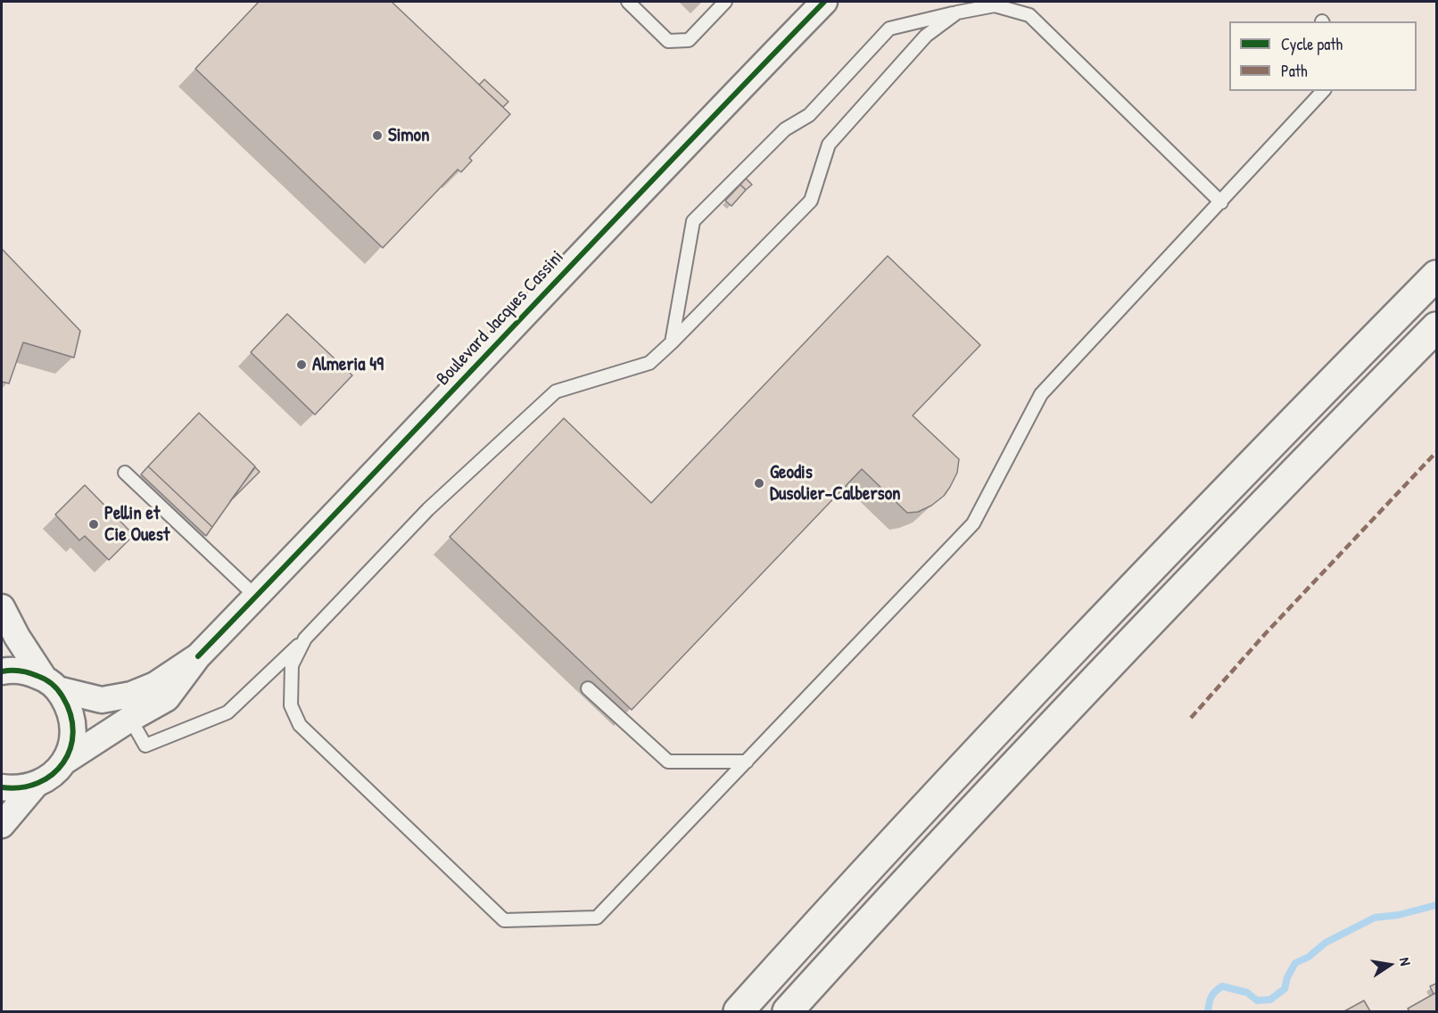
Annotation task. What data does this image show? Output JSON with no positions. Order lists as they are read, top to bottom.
{
  "streets": {
    "street": ["Boulevard Jacques Cassini"]
  },
  "places": [
    "Simon",
    "Almeria 49",
    "Geodis Dusolier-Calberson",
    "Pellin et Cie Ouest"
  ],
  "legend": ["Cycle path", "Path"],
  "north": "right"
}
